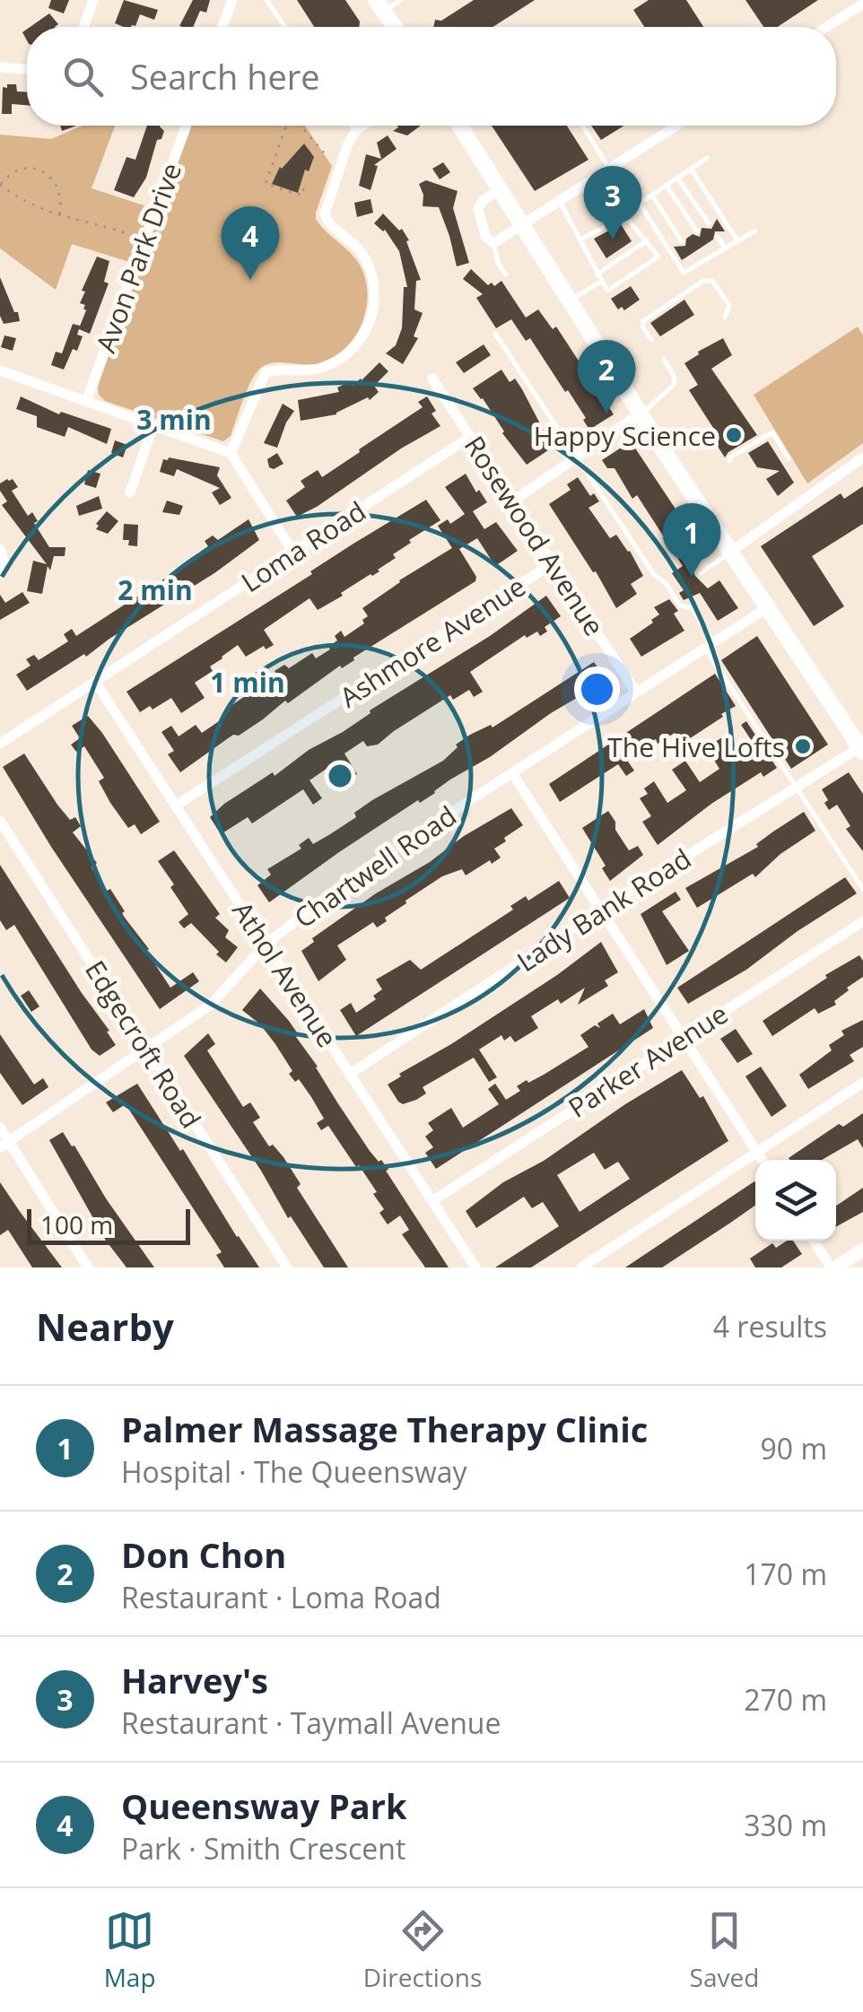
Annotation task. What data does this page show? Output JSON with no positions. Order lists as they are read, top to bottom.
{
  "streets": {
    "street": [
      "Avon Park Drive",
      "Rosewood Avenue",
      "Loma Road",
      "Ashmore Avenue",
      "Chartwell Road",
      "Lady Bank Road",
      "Athol Avenue",
      "Edgecroft Road",
      "Parker Avenue"
    ]
  },
  "crossings": [
    ["Rosewood Avenue", "Loma Road"],
    ["Rosewood Avenue", "Ashmore Avenue"],
    ["Rosewood Avenue", "Chartwell Road"],
    ["Loma Road", "Athol Avenue"],
    ["Ashmore Avenue", "Athol Avenue"],
    ["Chartwell Road", "Athol Avenue"],
    ["Chartwell Road", "Edgecroft Road"],
    ["Lady Bank Road", "Athol Avenue"],
    ["Athol Avenue", "Parker Avenue"]
  ],
  "places": ["Happy Science", "The Hive Lofts"],
  "scale_bar": "100 m",
  "page": {
    "search": "Search here",
    "pins": [
      "3",
      "4",
      "2",
      "1"
    ],
    "scale": "100 m",
    "heading": ["Nearby", "4 results"],
    "list": [
      {
        "mark": "1",
        "name": "Palmer Massage Therapy Clinic",
        "note": "Hospital · The Queensway",
        "value": "90 m"
      },
      {
        "mark": "2",
        "name": "Don Chon",
        "note": "Restaurant · Loma Road",
        "value": "170 m"
      },
      {
        "mark": "3",
        "name": "Harvey's",
        "note": "Restaurant · Taymall Avenue",
        "value": "270 m"
      },
      {
        "mark": "4",
        "name": "Queensway Park",
        "note": "Park · Smith Crescent",
        "value": "330 m"
      }
    ],
    "nav": ["Map", "Directions", "Saved"]
  },
  "rings": ["3 min", "2 min", "1 min"]
}
